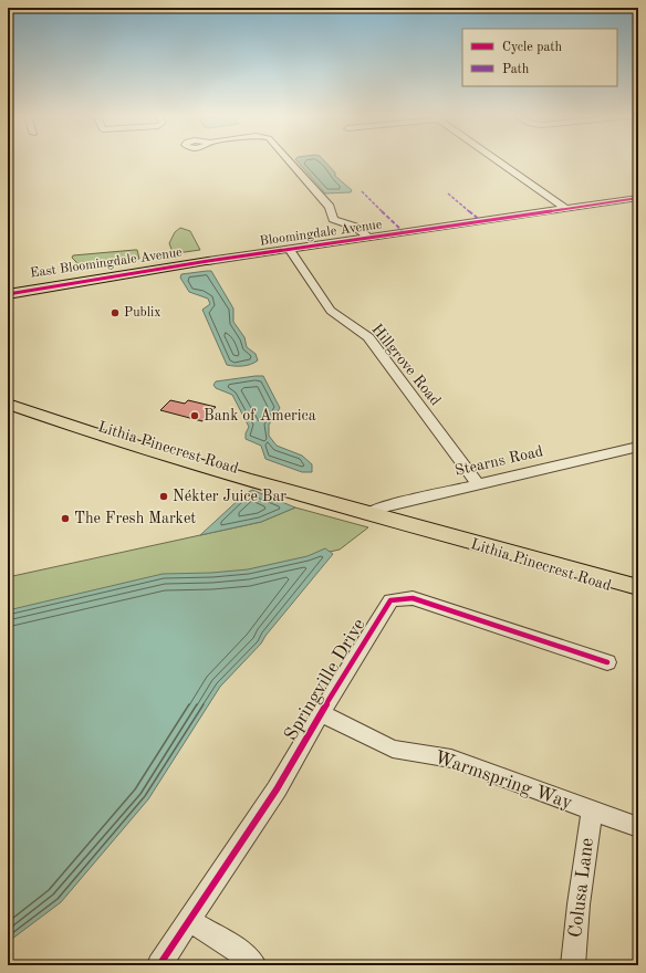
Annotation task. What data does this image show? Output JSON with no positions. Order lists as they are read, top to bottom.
{
  "streets": {
    "main road": ["Bloomingdale Avenue", "East Bloomingdale Avenue", "Lithia Pinecrest Road"],
    "street": [
      "Hillgrove Road",
      "Stearns Road",
      "Springville Drive",
      "Warmspring Way",
      "Colusa Lane"
    ]
  },
  "crossings": [
    ["Bloomingdale Avenue", "East Bloomingdale Avenue"],
    ["Bloomingdale Avenue", "Hillgrove Road"],
    ["Hillgrove Road", "Stearns Road"],
    ["Lithia Pinecrest Road", "Stearns Road"],
    ["Springville Drive", "Warmspring Way"],
    ["Warmspring Way", "Colusa Lane"]
  ],
  "places": [
    "Publix",
    "Bank of America",
    "Nékter Juice Bar",
    "The Fresh Market"
  ],
  "legend": ["Cycle path", "Path"]
}
